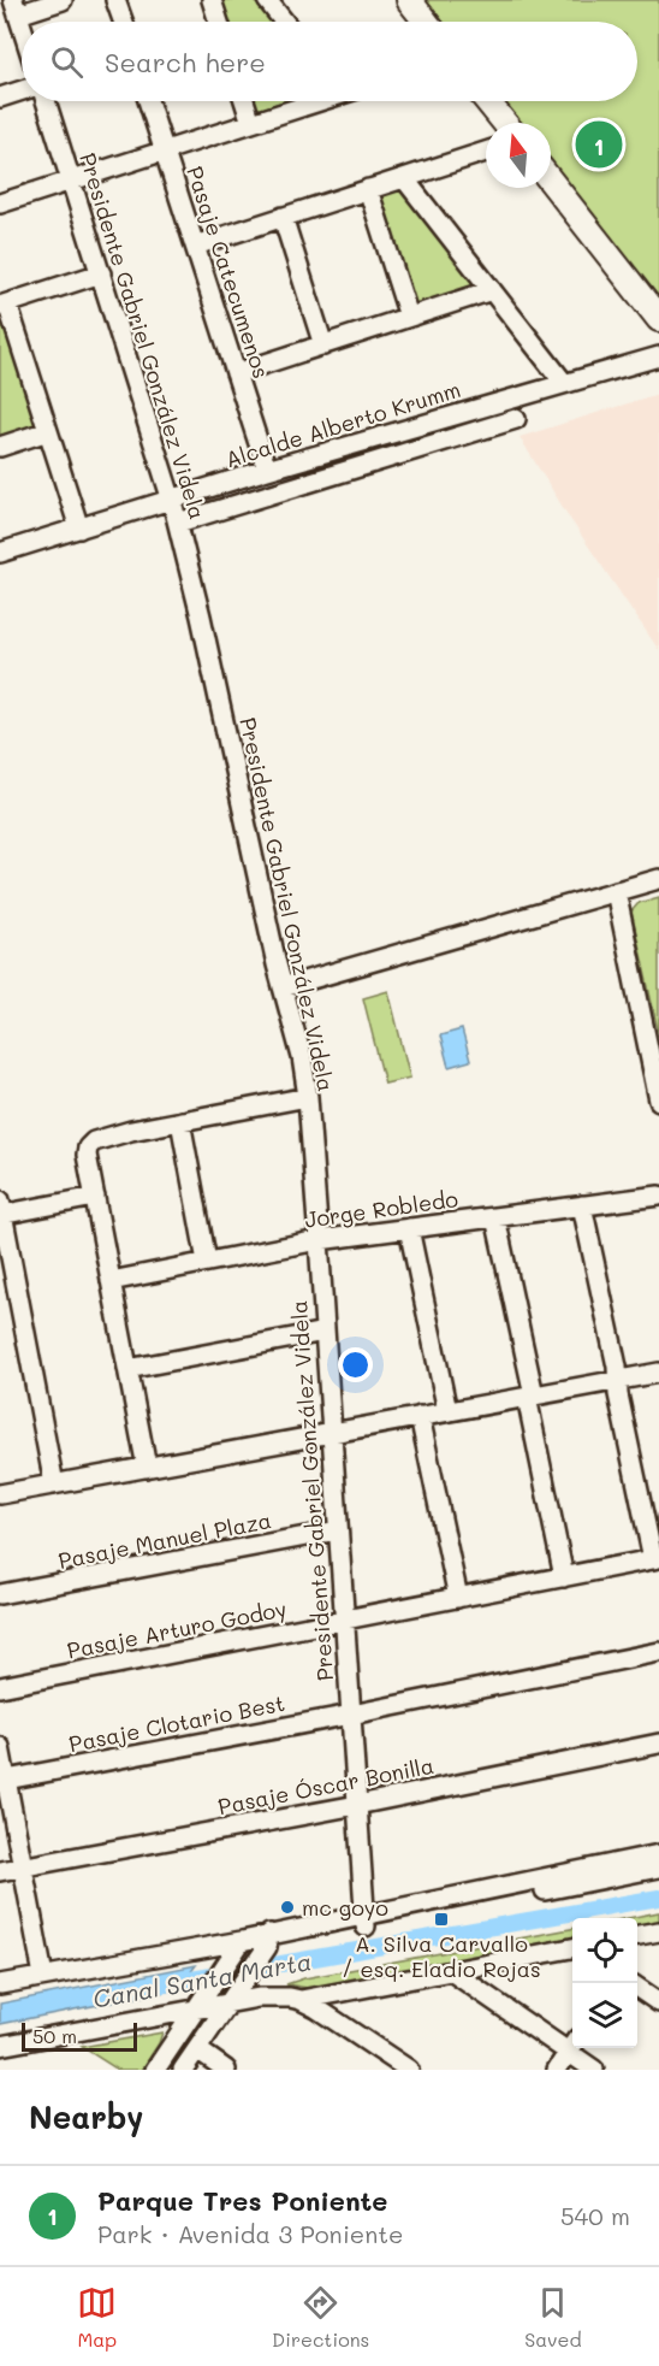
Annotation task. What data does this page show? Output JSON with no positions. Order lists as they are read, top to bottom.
{
  "streets": {
    "street": [
      "Pasaje Catecumenos",
      "Presidente Gabriel González Videla",
      "Alcalde Alberto Krumm",
      "Jorge Robledo",
      "Pasaje Manuel Plaza",
      "Pasaje Arturo Godoy",
      "Pasaje Clotario Best",
      "Pasaje Óscar Bonilla"
    ]
  },
  "crossings": [
    ["Pasaje Catecumenos", "Alcalde Alberto Krumm"],
    ["Presidente Gabriel González Videla", "Alcalde Alberto Krumm"],
    ["Presidente Gabriel González Videla", "Jorge Robledo"],
    ["Presidente Gabriel González Videla", "Pasaje Manuel Plaza"],
    ["Presidente Gabriel González Videla", "Pasaje Arturo Godoy"],
    ["Presidente Gabriel González Videla", "Pasaje Clotario Best"],
    ["Presidente Gabriel González Videla", "Pasaje Óscar Bonilla"]
  ],
  "water": ["Canal Santa Marta"],
  "places": {
    "other": ["mc goyo"],
    "transit": ["A. Silva Carvallo / esq. Eladio Rojas"]
  },
  "scale_bar": "50 m",
  "north": "top",
  "page": {
    "search": "Search here",
    "pins": "1",
    "scale": "50 m",
    "heading": "Nearby",
    "list": [
      {
        "mark": "1",
        "name": "Parque Tres Poniente",
        "note": "Park · Avenida 3 Poniente",
        "value": "540 m"
      }
    ],
    "nav": ["Map", "Directions", "Saved"]
  }
}
